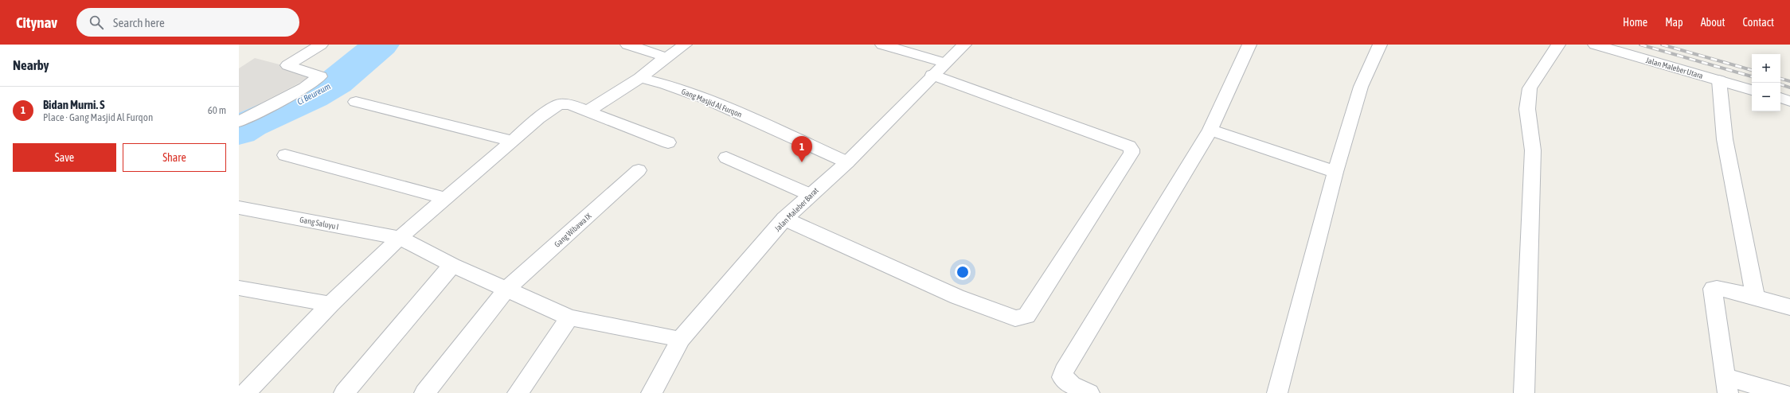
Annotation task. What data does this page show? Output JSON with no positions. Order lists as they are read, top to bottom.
{
  "streets": {
    "street": [
      "Jalan Maleber Utara",
      "Gang Masjid Al Furqon",
      "Jalan Maleber Barat",
      "Gang Saluyu I",
      "Gang Wibawa IX"
    ]
  },
  "crossings": [
    ["Gang Masjid Al Furqon", "Jalan Maleber Barat"],
    ["Jalan Maleber Barat", "Gang Saluyu I"],
    ["Gang Saluyu I", "Gang Wibawa IX"]
  ],
  "water": ["Ci Beureum"],
  "page": {
    "header": "Citynav",
    "search": "Search here",
    "nav": [
      "Home",
      "Map",
      "About",
      "Contact"
    ],
    "heading": "Nearby",
    "map_buttons": ["+", "−"],
    "list": [
      {
        "mark": "1",
        "name": "Bidan Murni. S",
        "note": "Place · Gang Masjid Al Furqon",
        "value": "60 m"
      }
    ],
    "buttons": ["Save", "Share"],
    "pins": "1"
  }
}
